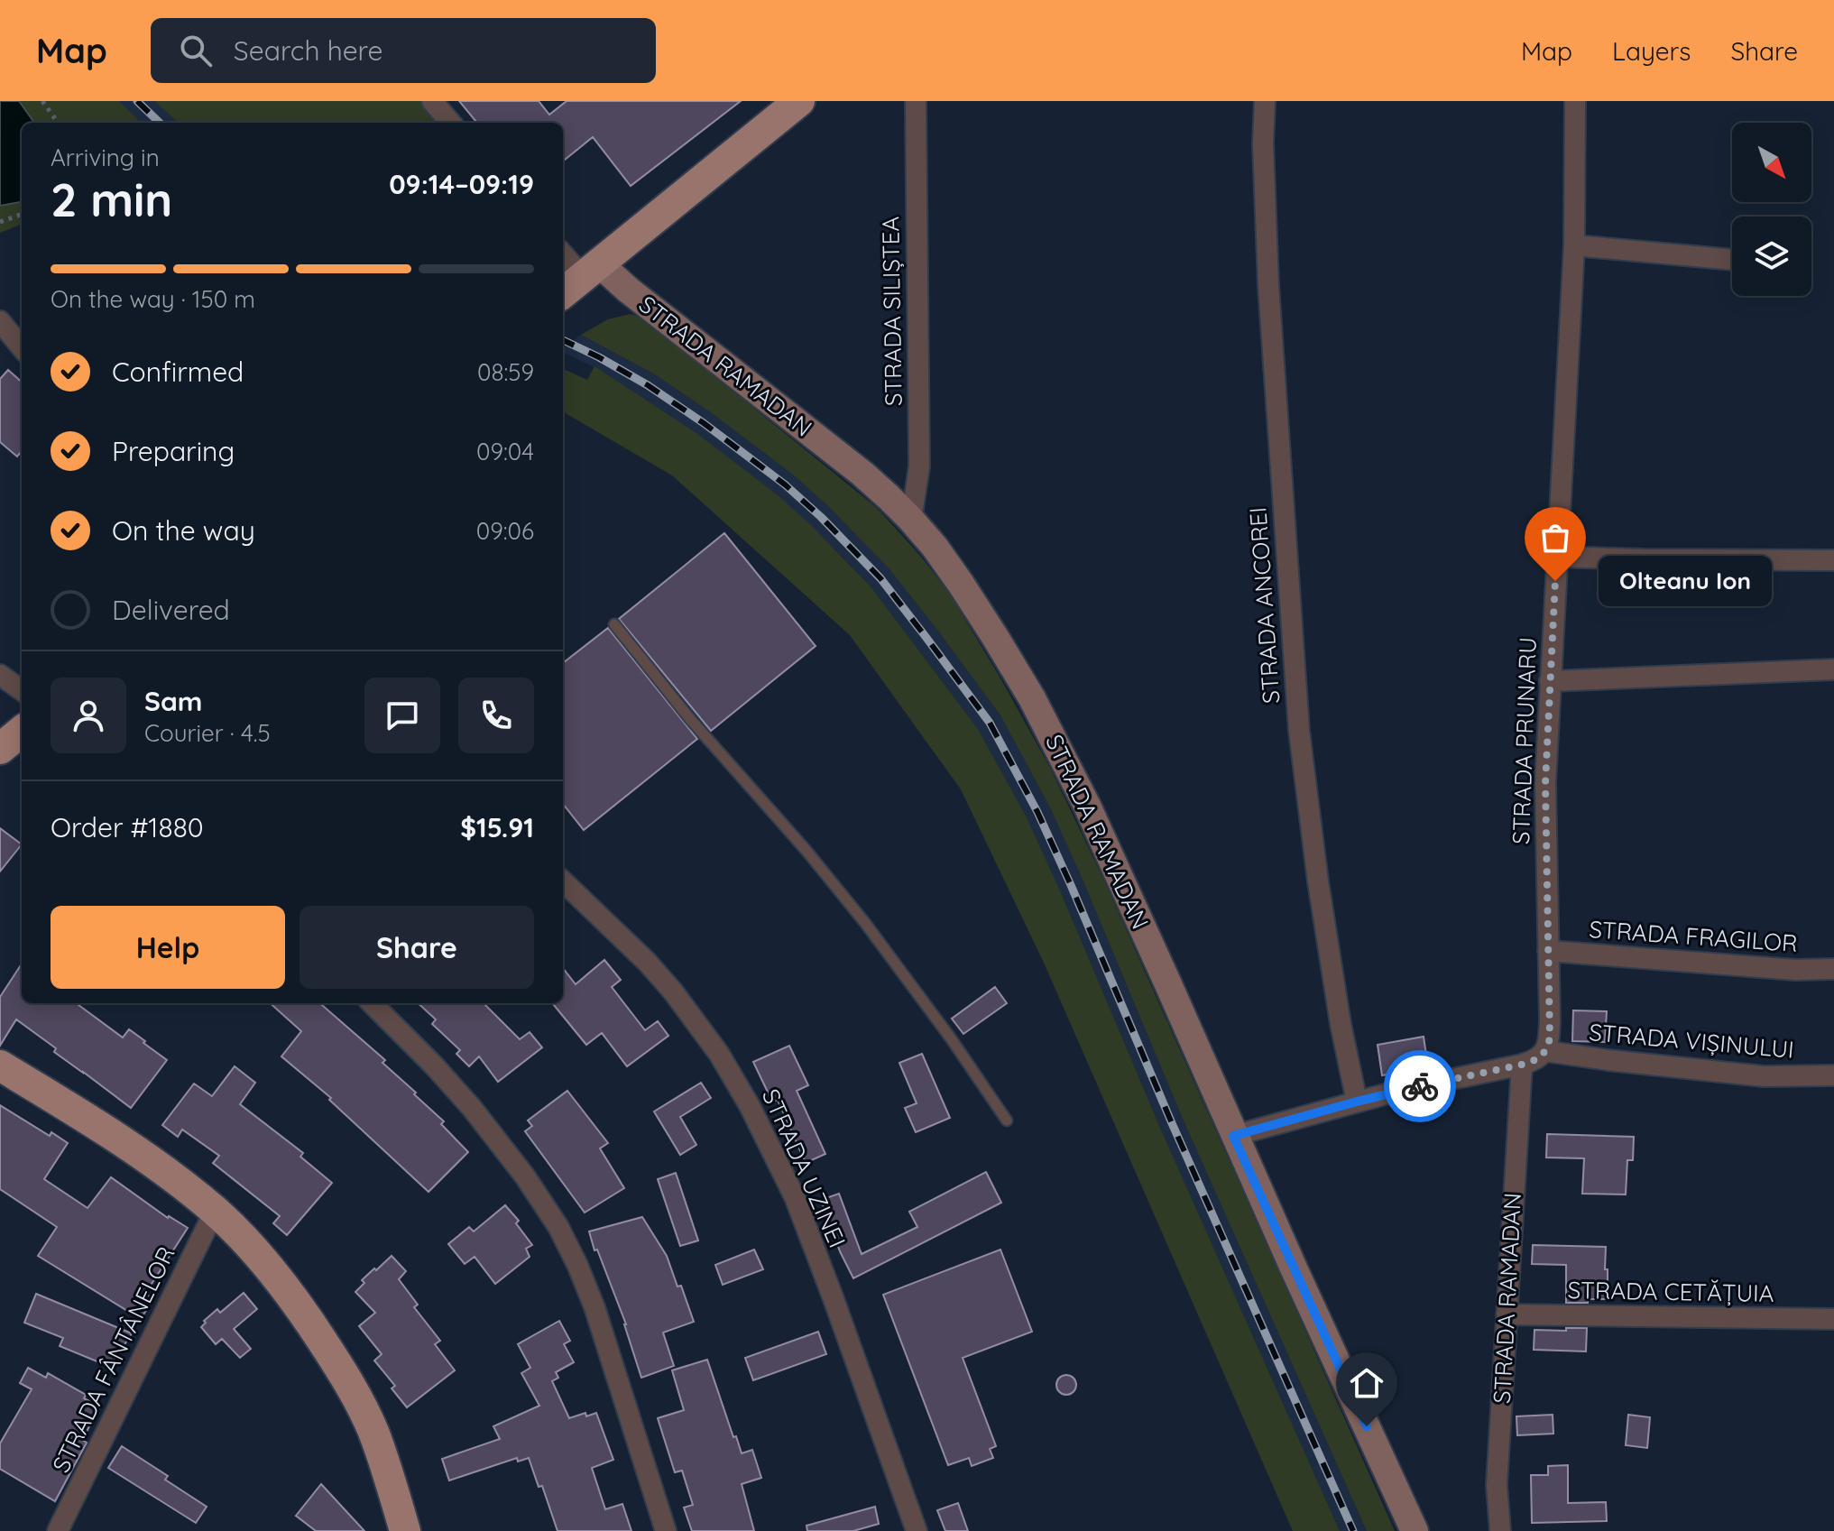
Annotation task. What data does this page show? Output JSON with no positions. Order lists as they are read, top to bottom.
{
  "streets": {
    "street": [
      "STRADA SILIȘTEA",
      "STRADA RAMADAN",
      "STRADA ANCOREI",
      "STRADA PRUNARU",
      "STRADA FRAGILOR",
      "STRADA VIȘINULUI",
      "STRADA UZINEI",
      "STRADA CETĂȚUIA",
      "STRADA FÂNTÂNELOR"
    ]
  },
  "crossings": [
    ["STRADA SILIȘTEA", "STRADA RAMADAN"],
    ["STRADA RAMADAN", "STRADA CETĂȚUIA"],
    ["STRADA PRUNARU", "STRADA FRAGILOR"],
    ["STRADA PRUNARU", "STRADA VIȘINULUI"]
  ],
  "places": ["Olteanu Ion"],
  "north": "bottom right",
  "page": {
    "header": "Map",
    "search": "Search here",
    "nav": ["Map", "Layers", "Share"],
    "heading": ["2 min", "Arriving in", "09:14–09:19"],
    "panel": [
      "Sam",
      "Courier · 4.5",
      "Order #1880",
      "$15.91"
    ],
    "bar": "On the way · 150 m",
    "list": [
      ["Confirmed", "08:59"],
      ["Preparing", "09:04"],
      ["On the way", "09:06"],
      "Delivered"
    ],
    "bubble": "Olteanu Ion",
    "buttons": ["Help", "Share"]
  }
}
